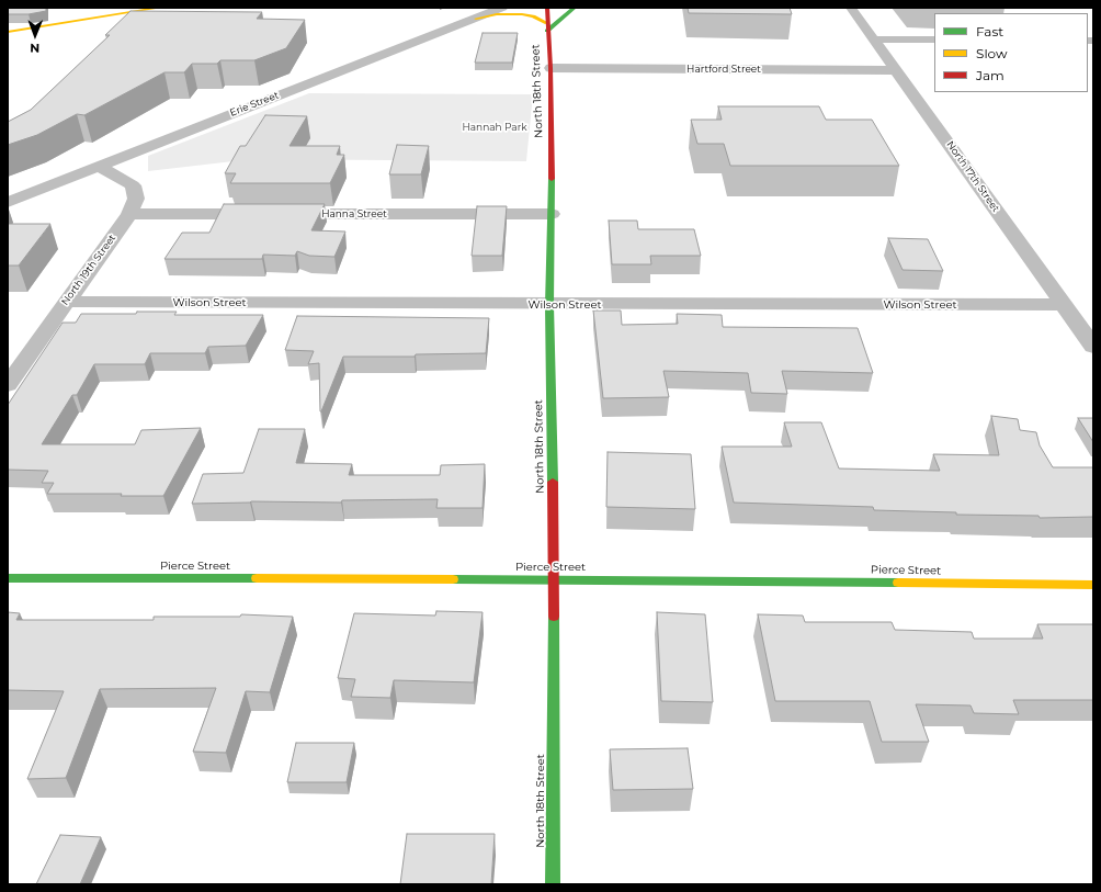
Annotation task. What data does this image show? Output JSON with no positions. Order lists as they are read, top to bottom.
{
  "streets": {
    "main road": ["North 18th Street", "Pierce Street"],
    "street": [
      "Hartford Street",
      "Erie Street",
      "North 17th Street",
      "Hanna Street",
      "North 19th Street",
      "Wilson Street"
    ]
  },
  "crossings": [
    ["Hartford Street", "North 18th Street"],
    ["Hartford Street", "North 17th Street"],
    ["North 18th Street", "Hanna Street"],
    ["North 18th Street", "Wilson Street"],
    ["North 18th Street", "Pierce Street"],
    ["Erie Street", "North 19th Street"],
    ["North 17th Street", "Wilson Street"],
    ["Hanna Street", "North 19th Street"],
    ["North 19th Street", "Wilson Street"]
  ],
  "parks": ["Hannah Park"],
  "legend": ["Fast", "Slow", "Jam"],
  "north": "bottom"
}
